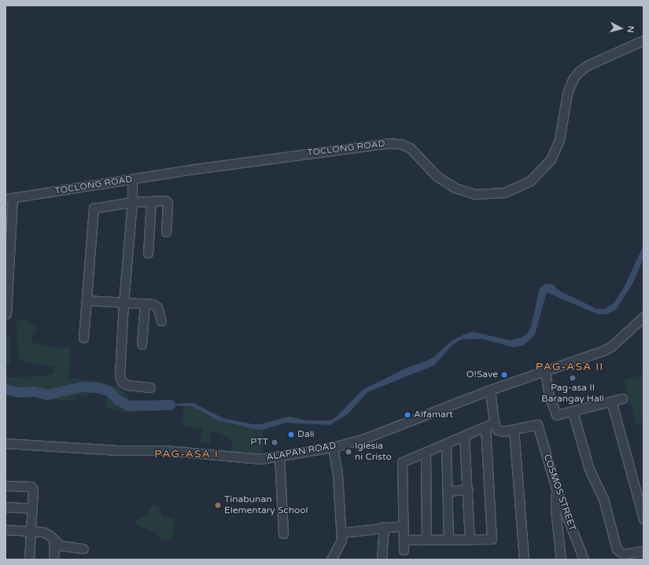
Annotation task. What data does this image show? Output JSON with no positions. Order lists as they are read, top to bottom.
{
  "streets": {
    "street": ["TOCLONG ROAD", "ALAPAN ROAD", "COSMOS STREET"]
  },
  "districts": ["PAG-ASA II", "PAG-ASA I"],
  "places": [
    "O!Save",
    "Pag-asa II Barangay Hall",
    "Alfamart",
    "Dali",
    "PTT",
    "Iglesia ni Cristo",
    "Tinabunan Elementary School"
  ],
  "north": "right"
}
